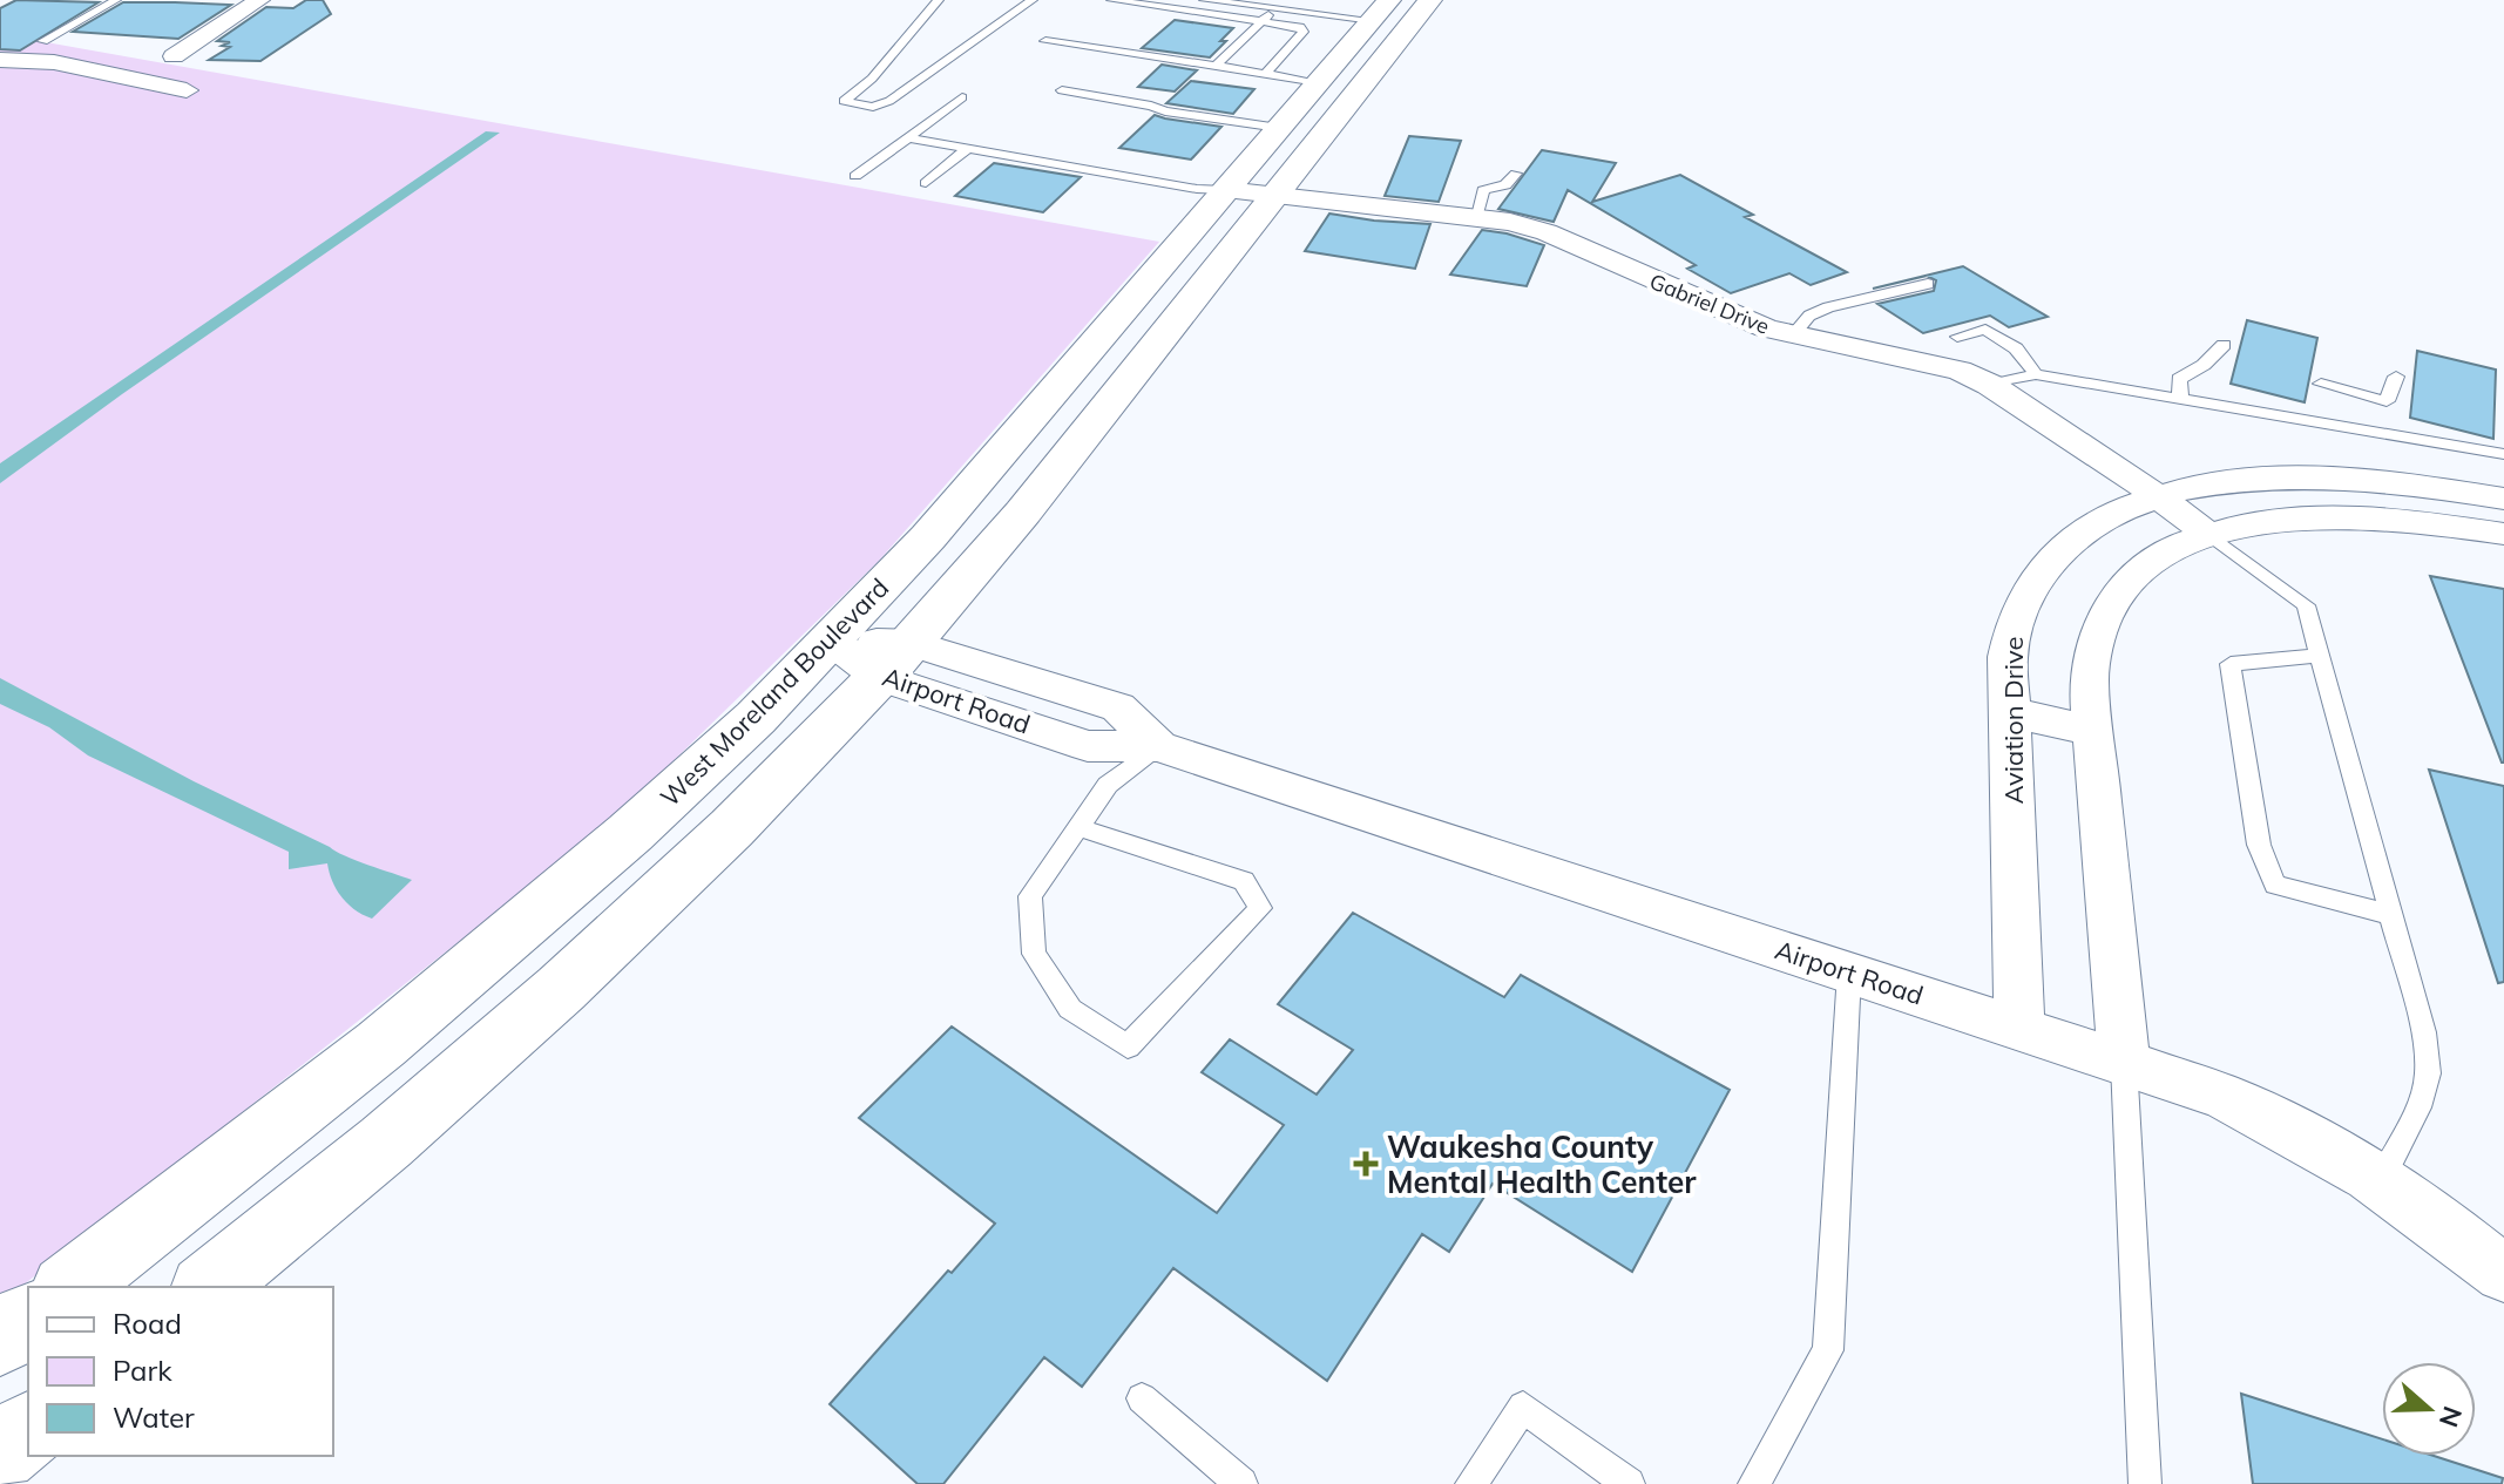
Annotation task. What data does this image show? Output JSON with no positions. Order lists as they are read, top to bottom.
{
  "streets": {
    "street": [
      "Gabriel Drive",
      "West Moreland Boulevard",
      "Airport Road",
      "Aviation Drive"
    ]
  },
  "crossings": [
    ["Gabriel Drive", "West Moreland Boulevard"],
    ["Gabriel Drive", "Aviation Drive"],
    ["West Moreland Boulevard", "Airport Road"],
    ["Airport Road", "Aviation Drive"]
  ],
  "places": {
    "health": ["Waukesha County Mental Health Center"]
  },
  "legend": ["Road", "Park", "Water"],
  "north": "right"
}
